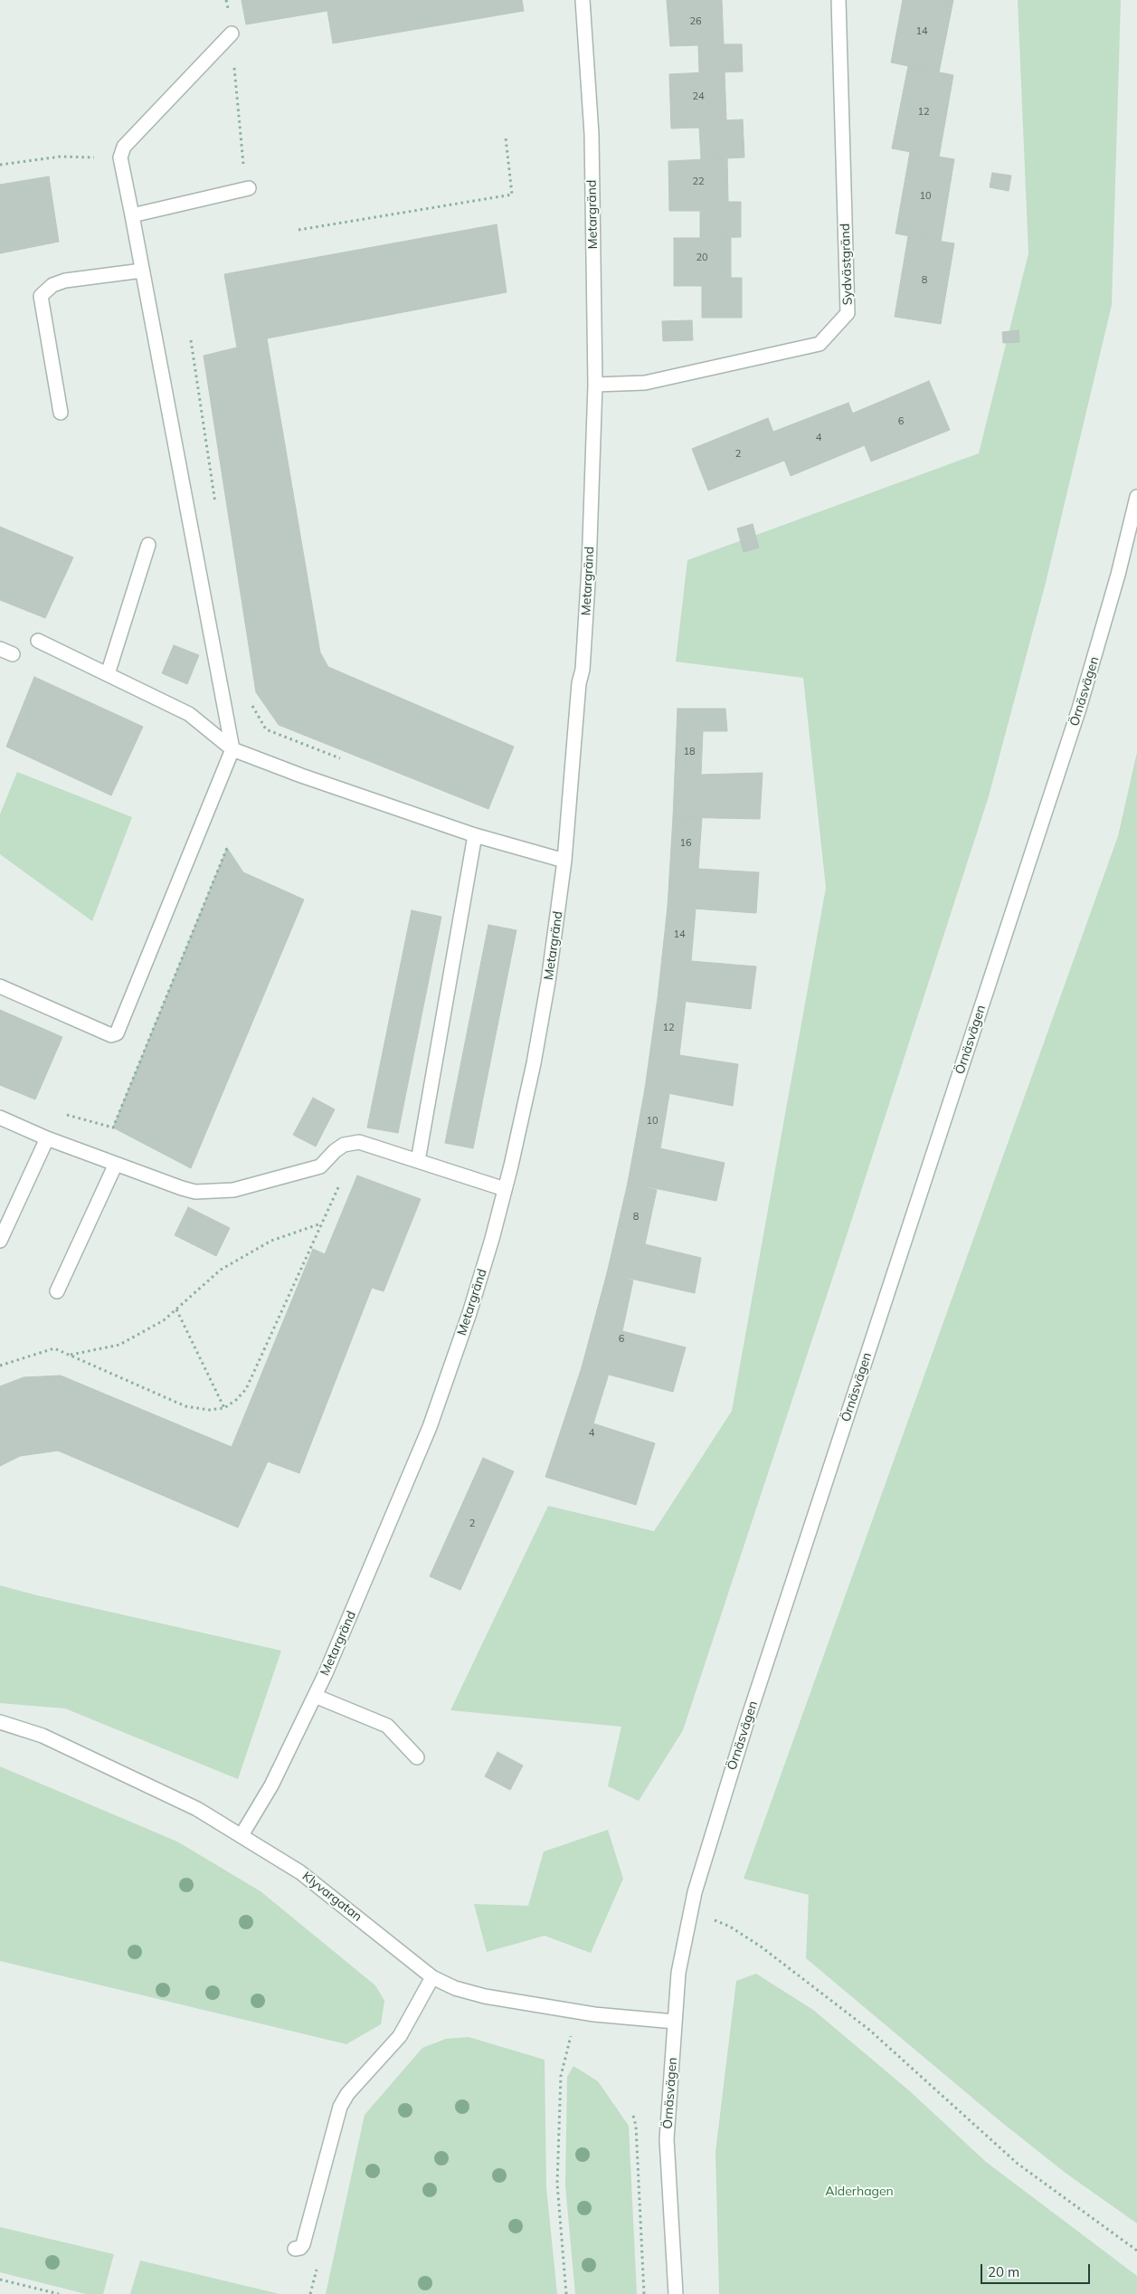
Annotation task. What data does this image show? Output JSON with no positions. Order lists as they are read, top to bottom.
{
  "streets": {
    "street": [
      "Metargränd",
      "Sydvästgränd",
      "Örnäsvägen",
      "Klyvargatan"
    ]
  },
  "crossings": [
    ["Metargränd", "Sydvästgränd"],
    ["Metargränd", "Klyvargatan"],
    ["Örnäsvägen", "Klyvargatan"]
  ],
  "parks": ["Alderhagen"],
  "house_numbers": [
    "26",
    "14",
    "24",
    "12",
    "22",
    "10",
    "20",
    "8",
    "6",
    "4",
    "2",
    "18",
    "16",
    "14",
    "12",
    "10",
    "8",
    "6",
    "4",
    "2"
  ],
  "scale_bar": "20 m"
}
